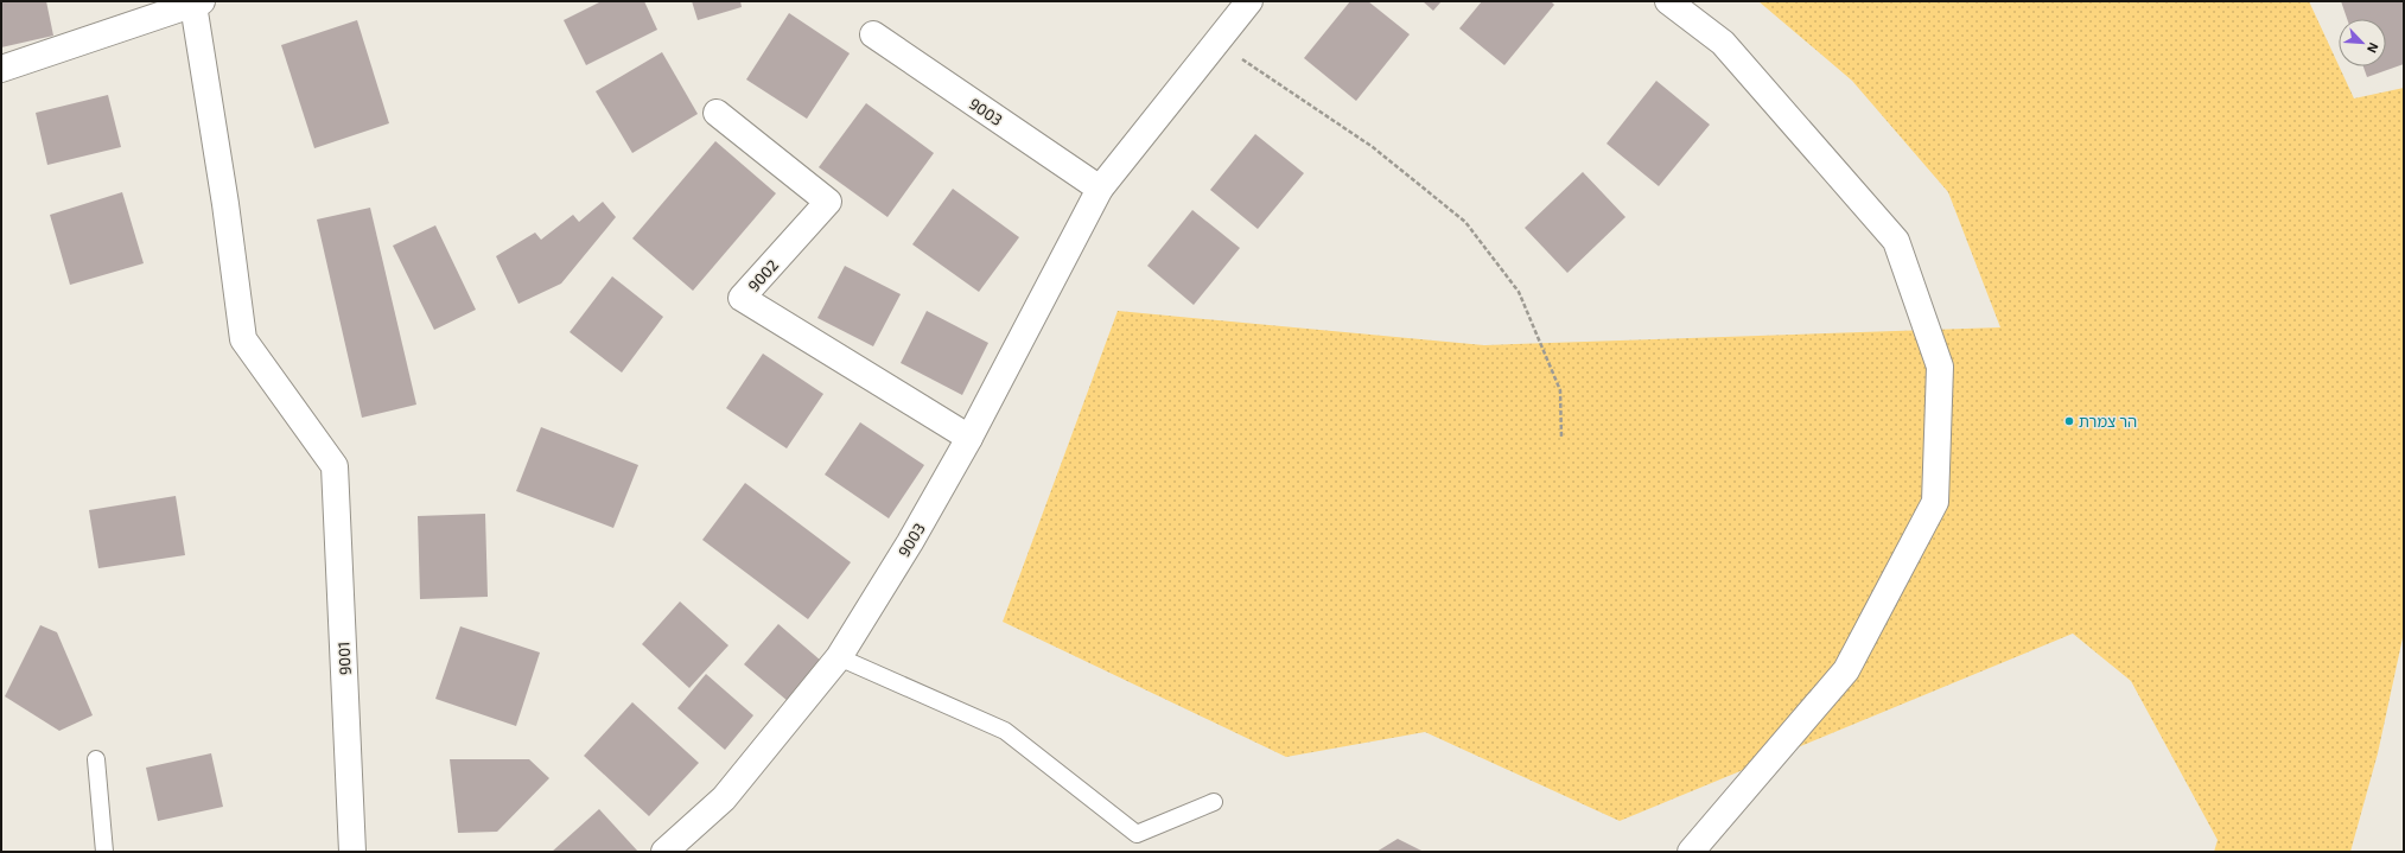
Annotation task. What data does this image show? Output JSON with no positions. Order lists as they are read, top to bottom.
{
  "streets": {
    "street": ["9003", "9002", "9001"]
  },
  "crossings": [
    ["9003", "9002"]
  ],
  "places": ["הר צמרת"],
  "north": "bottom right"
}
